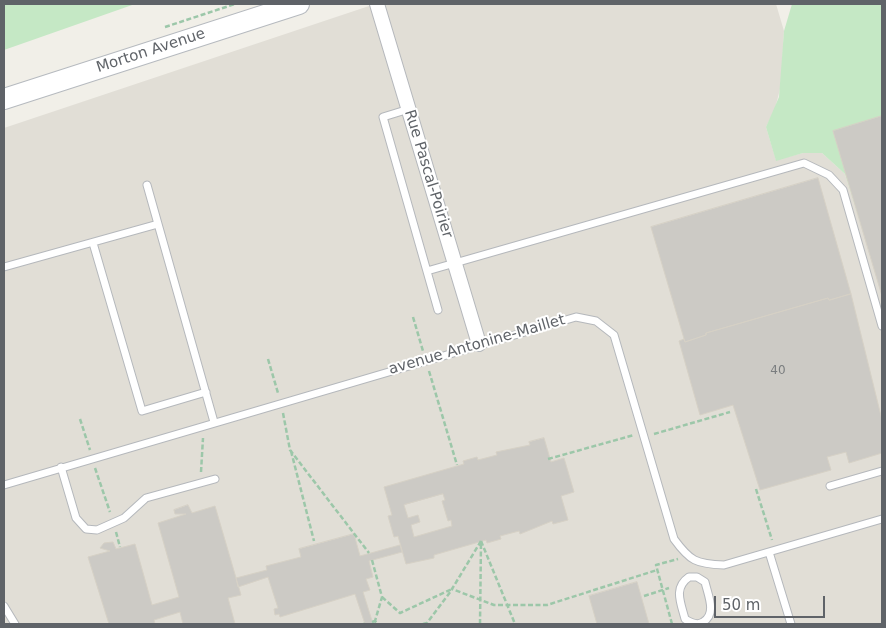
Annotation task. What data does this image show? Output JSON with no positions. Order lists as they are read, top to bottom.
{
  "streets": {
    "street": ["Morton Avenue", "Rue Pascal-Poirier"],
    "lane": ["avenue Antonine-Maillet"]
  },
  "crossings": [
    ["Rue Pascal-Poirier", "avenue Antonine-Maillet"]
  ],
  "house_numbers": ["40"],
  "scale_bar": "50 m"
}
